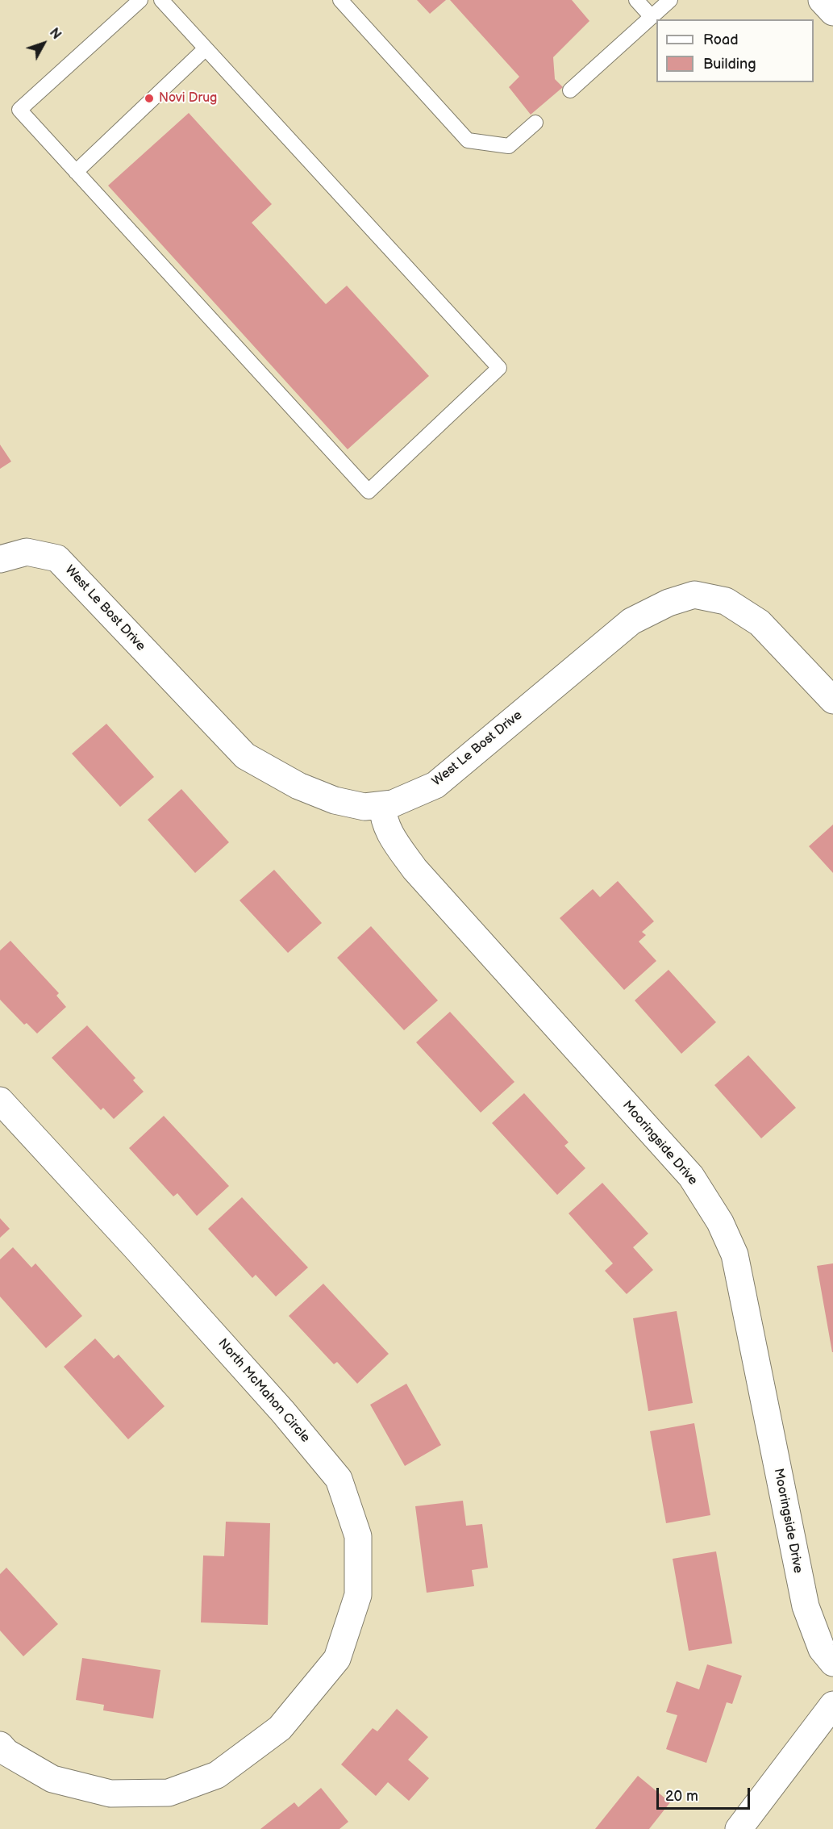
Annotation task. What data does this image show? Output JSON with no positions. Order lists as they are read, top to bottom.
{
  "streets": {
    "street": ["West Le Bost Drive", "Mooringside Drive", "North McMahon Circle"]
  },
  "crossings": [
    ["West Le Bost Drive", "Mooringside Drive"]
  ],
  "places": ["Novi Drug"],
  "legend": ["Road", "Building"],
  "scale_bar": "20 m",
  "north": "top right"
}
